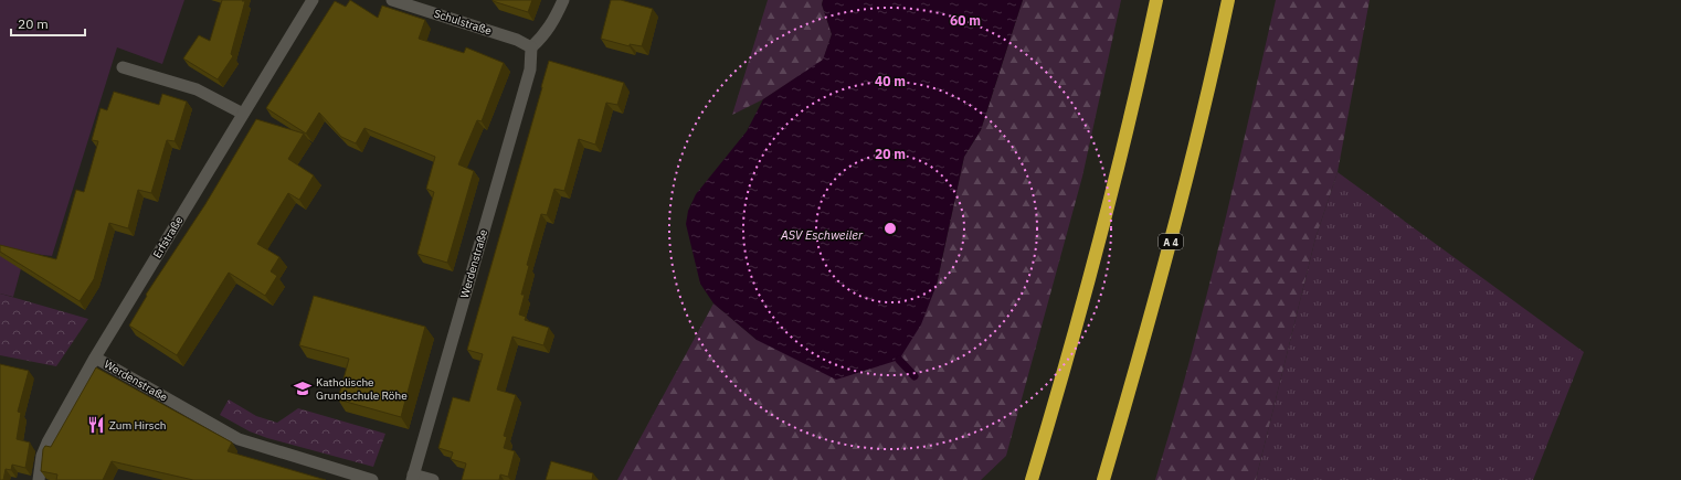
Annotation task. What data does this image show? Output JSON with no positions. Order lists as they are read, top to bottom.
{
  "streets": {
    "highway": ["A 4"],
    "street": ["Schulstraße", "Erfstraße", "Werdenstraße"]
  },
  "crossings": [
    ["Schulstraße", "Werdenstraße"],
    ["Erfstraße", "Werdenstraße"]
  ],
  "water": ["ASV Eschweiler"],
  "places": {
    "school or university": ["Katholische Grundschule Röhe"],
    "restaurant": ["Zum Hirsch"]
  },
  "scale_bar": "20 m",
  "rings": ["60 m", "40 m", "20 m"]
}
